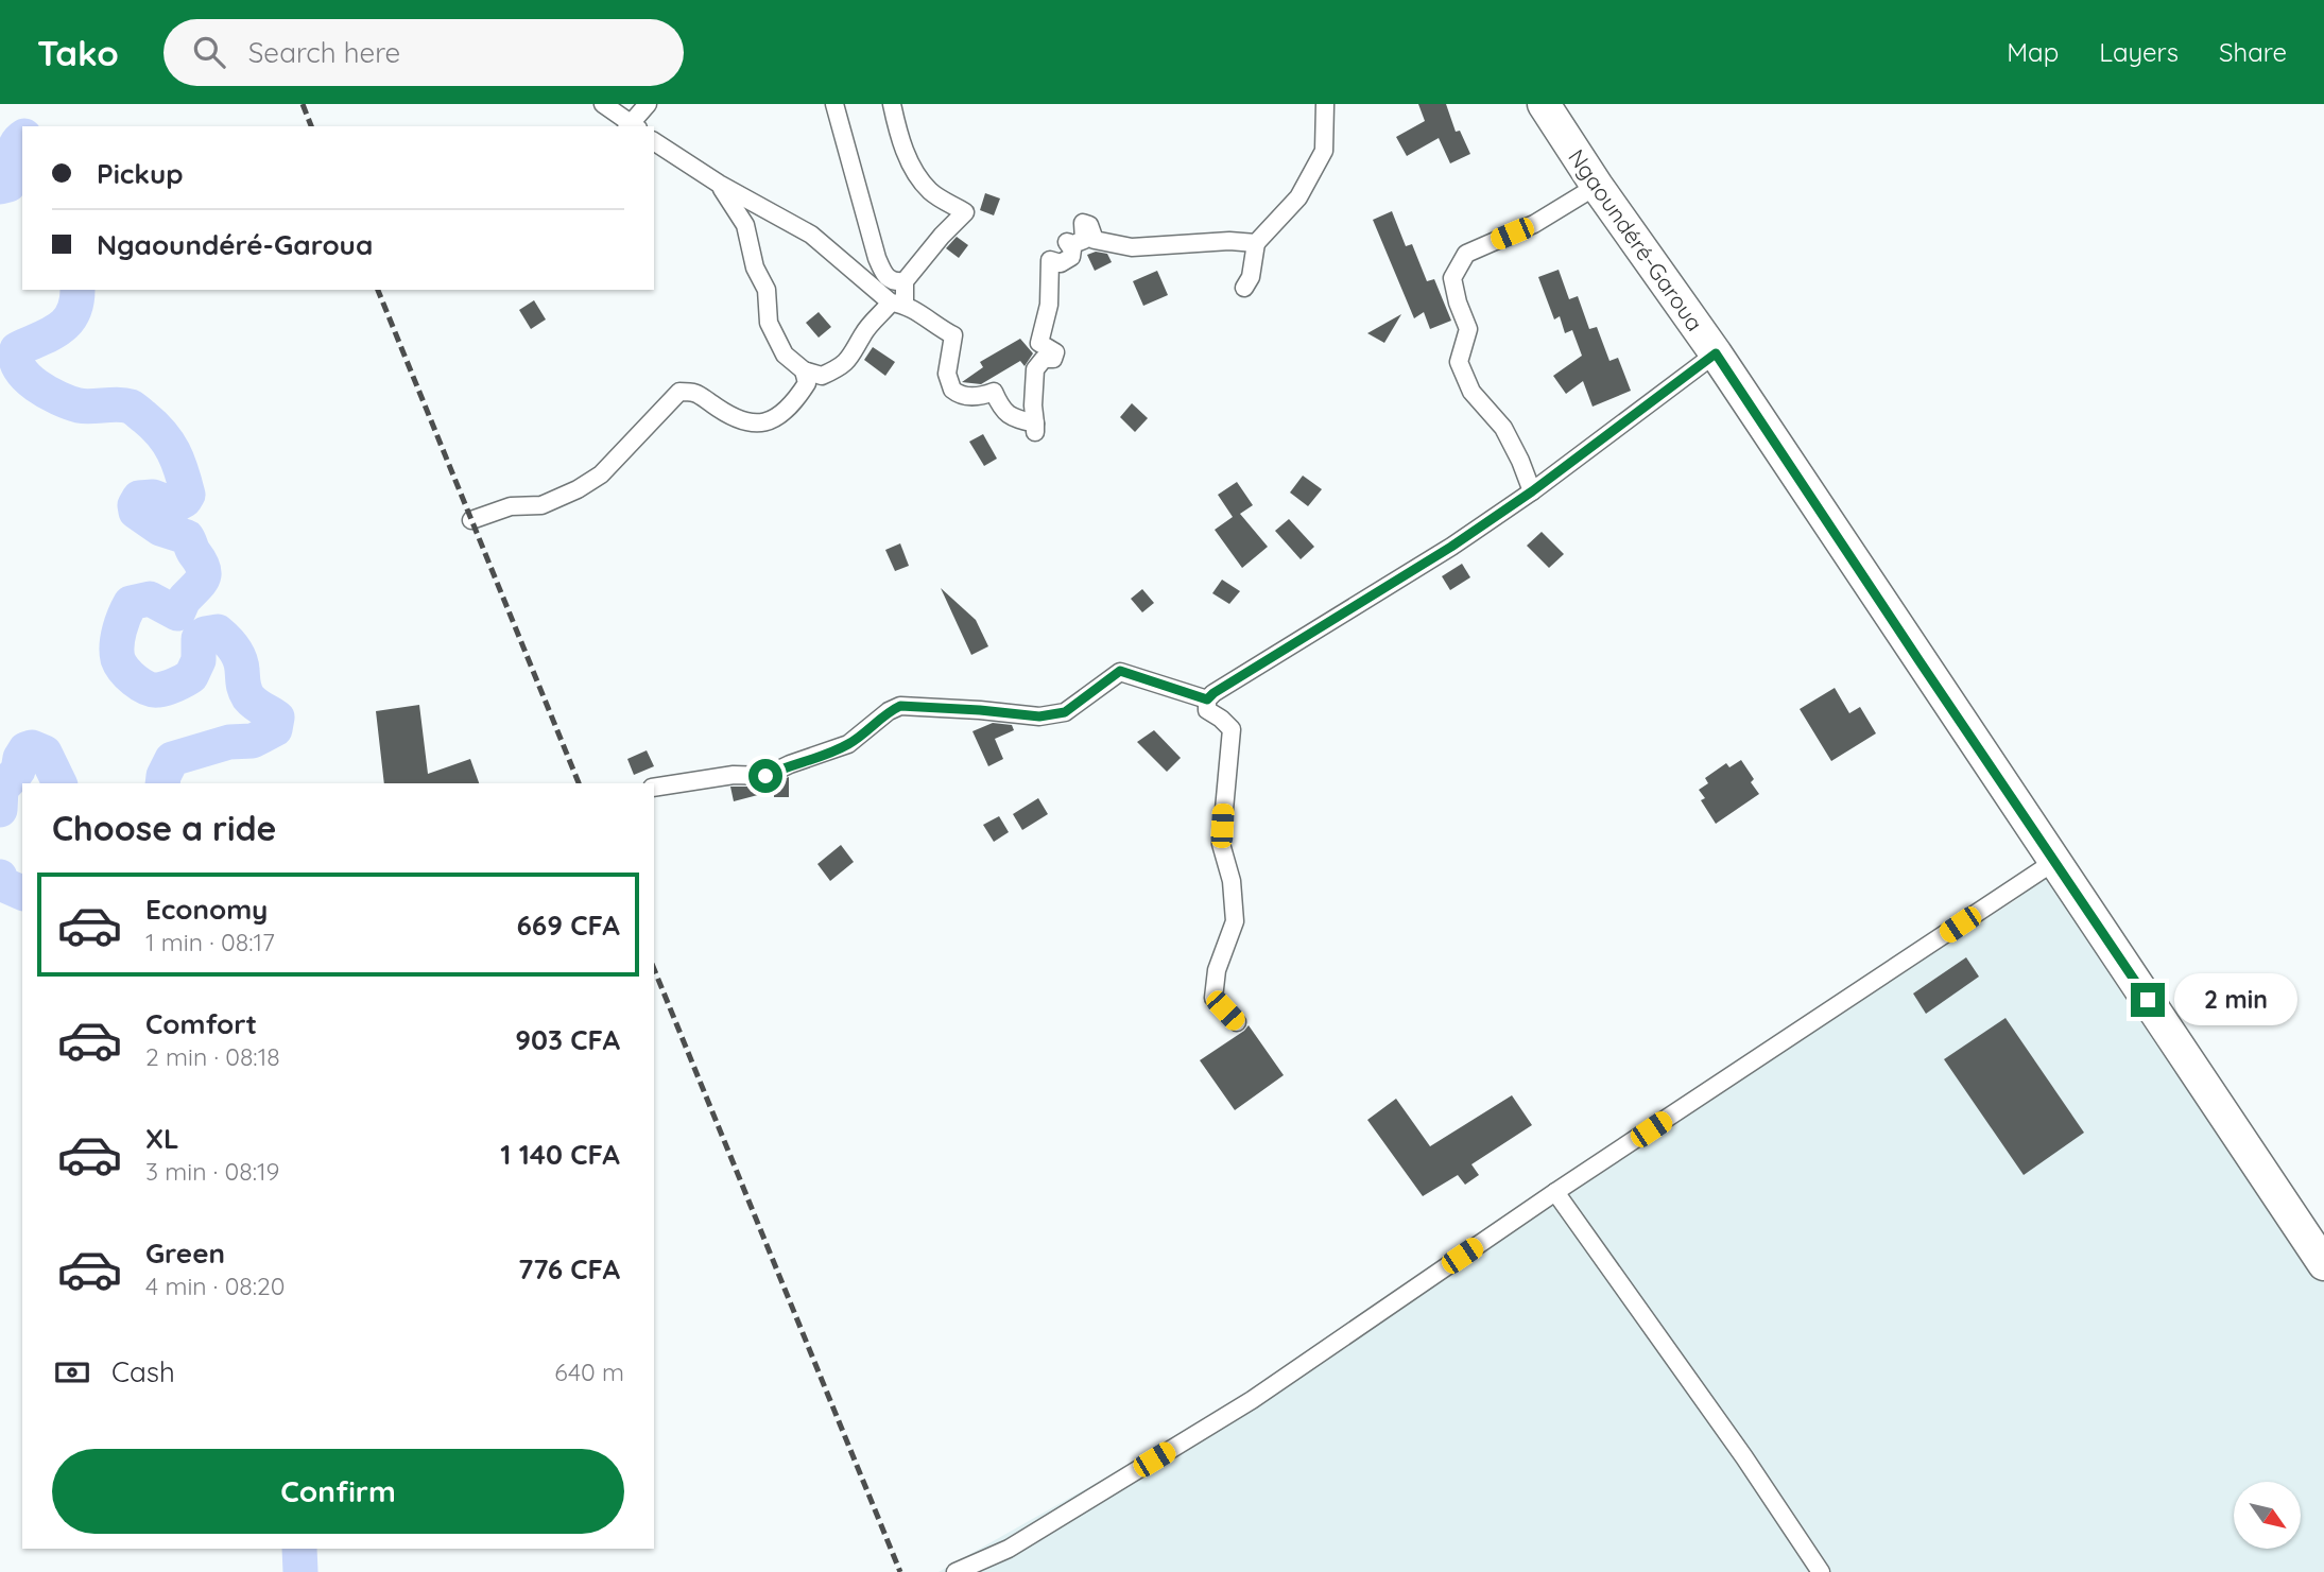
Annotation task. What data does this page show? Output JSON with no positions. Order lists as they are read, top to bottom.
{
  "streets": {
    "highway": ["Ngaoundéré-Garoua"]
  },
  "north": "bottom right",
  "page": {
    "header": "Tako",
    "search": "Search here",
    "nav": ["Map", "Layers", "Share"],
    "banner": ["Pickup", "Ngaoundéré-Garoua"],
    "heading": "Choose a ride",
    "list": [
      {
        "name": "Economy",
        "note": "1 min · 08:17",
        "value": "669 CFA"
      },
      {
        "name": "Comfort",
        "note": "2 min · 08:18",
        "value": "903 CFA"
      },
      {
        "name": "XL",
        "note": "3 min · 08:19",
        "value": "1 140 CFA"
      },
      {
        "name": "Green",
        "note": "4 min · 08:20",
        "value": "776 CFA"
      }
    ],
    "bubble": "2 min",
    "pay": ["Cash", "640 m"],
    "buttons": "Confirm"
  }
}
